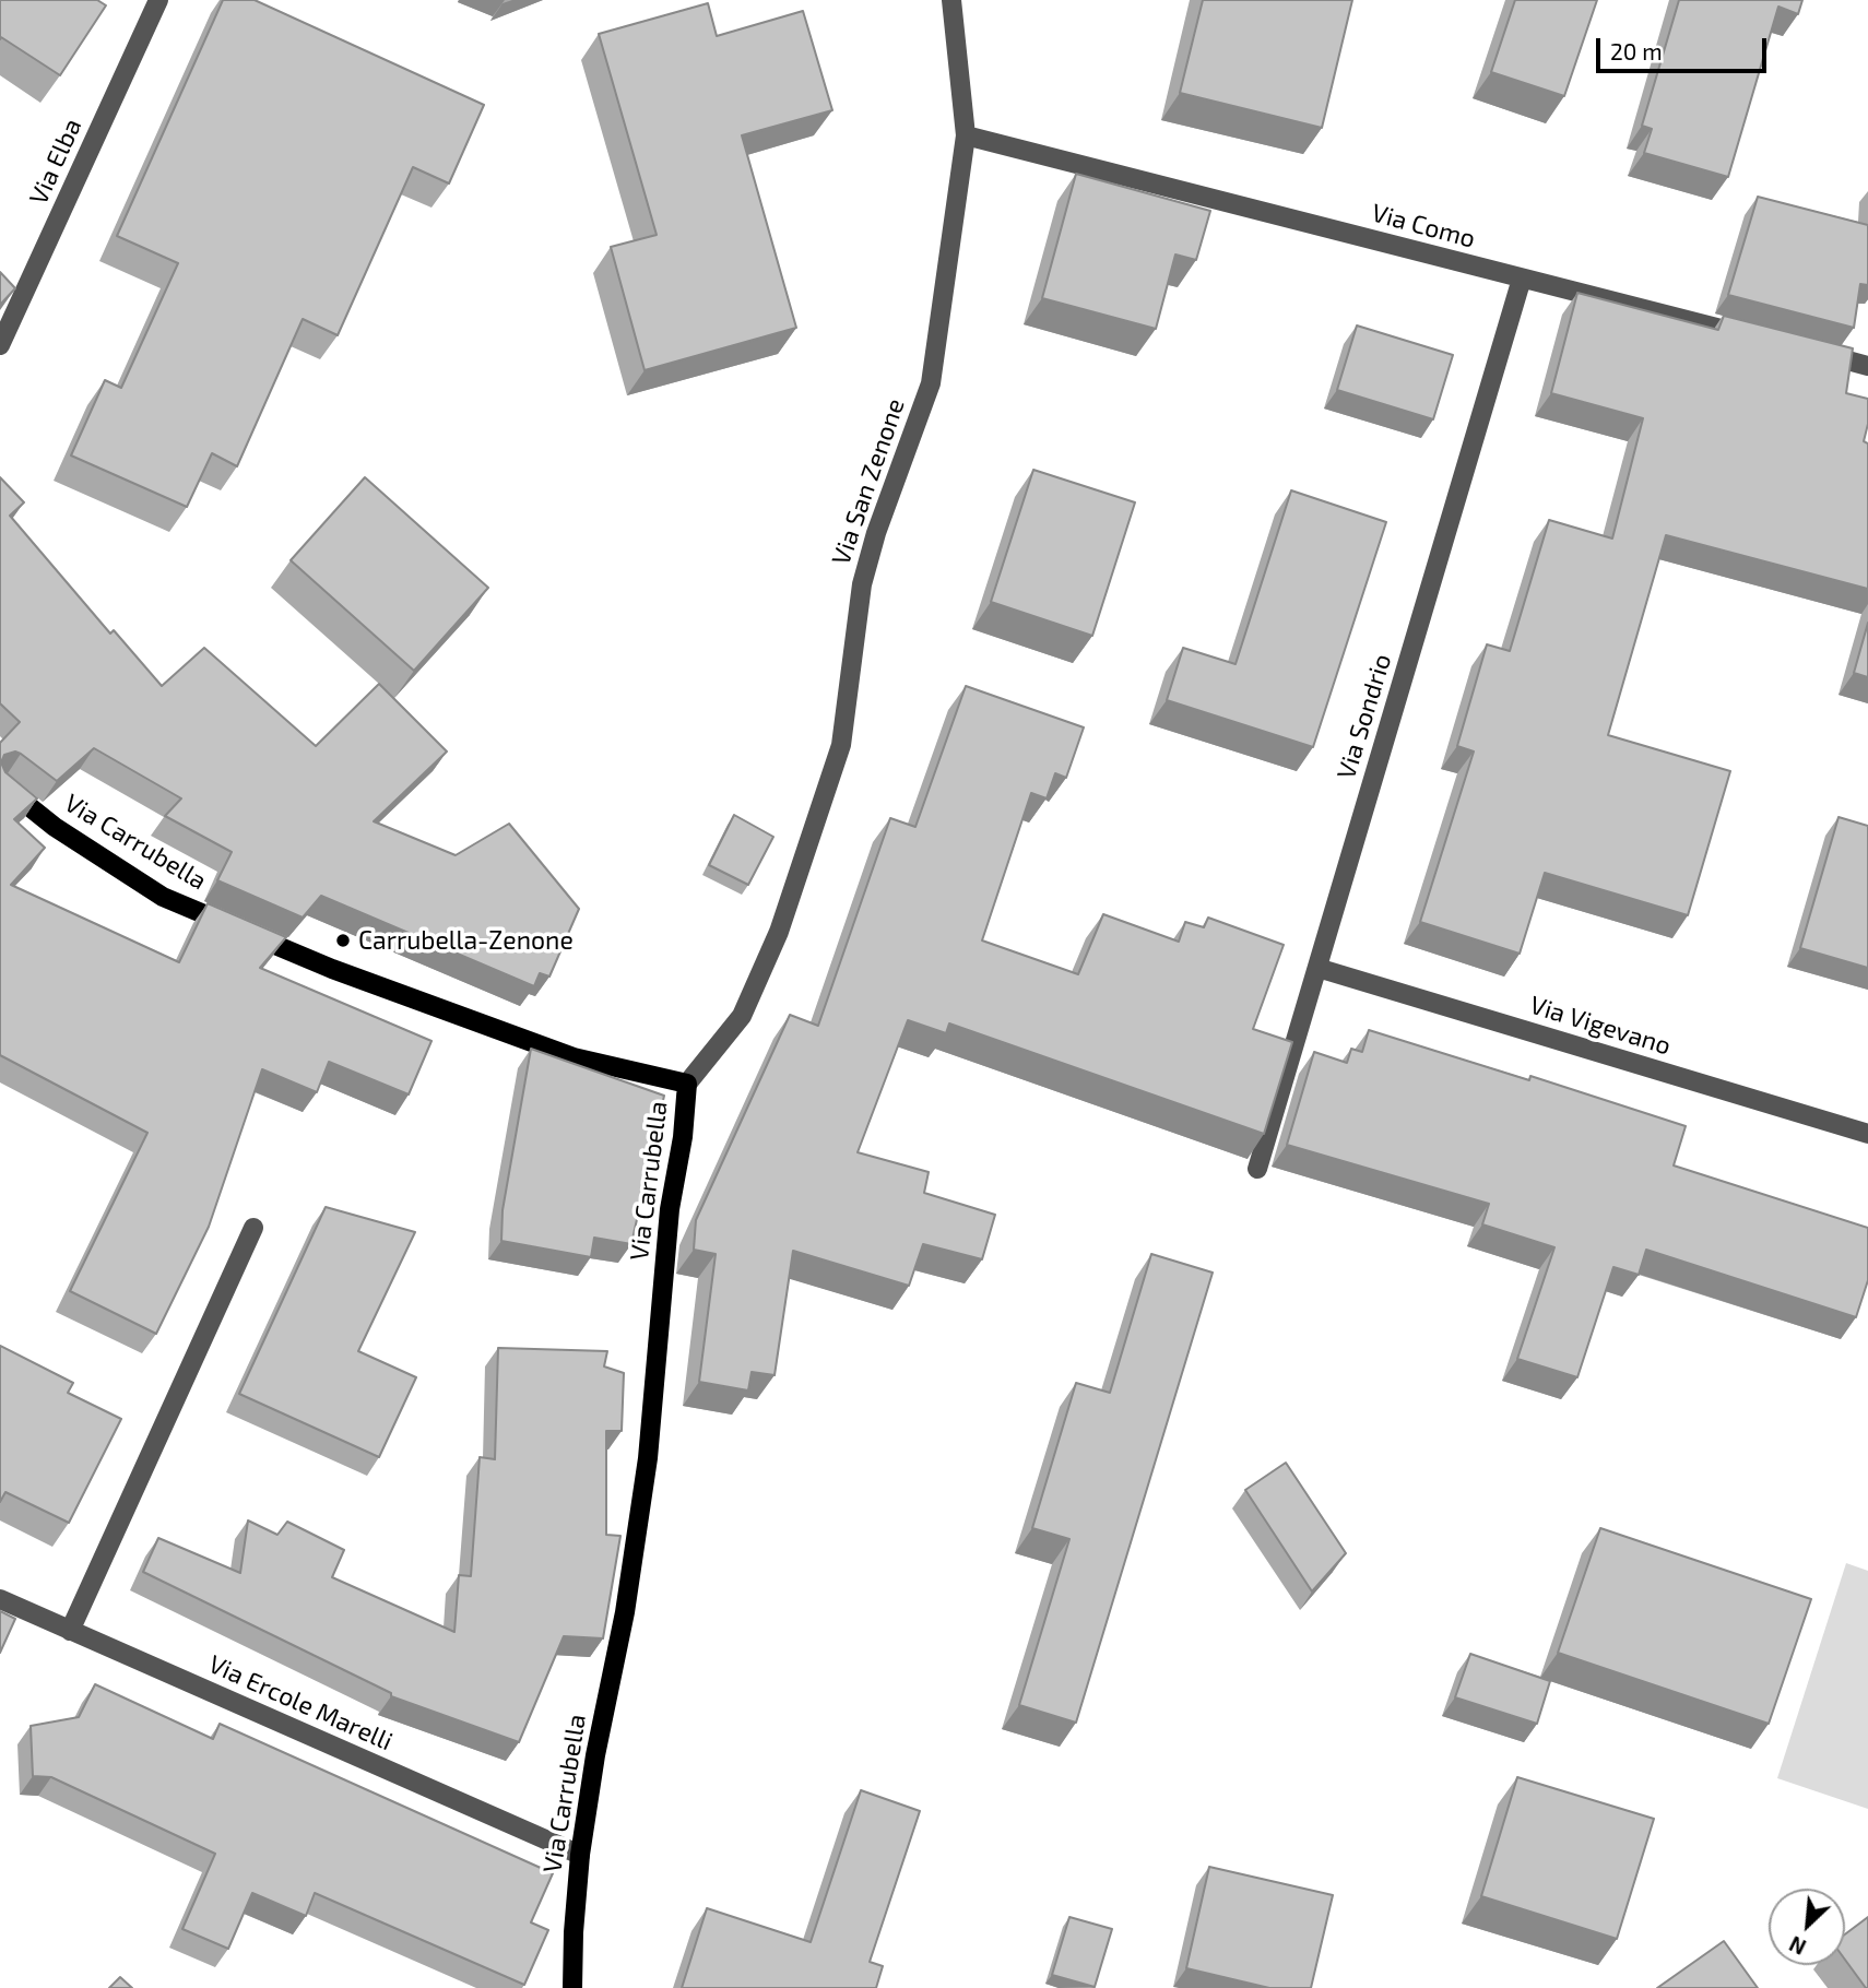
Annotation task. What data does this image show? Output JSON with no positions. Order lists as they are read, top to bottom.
{
  "streets": {
    "main road": ["Via Carrubella"],
    "street": [
      "Via Elba",
      "Via Como",
      "Via San Zenone",
      "Via Sondrio",
      "Via Vigevano",
      "Via Ercole Marelli"
    ]
  },
  "crossings": [
    ["Via Como", "Via San Zenone"],
    ["Via Como", "Via Sondrio"],
    ["Via San Zenone", "Via Carrubella"],
    ["Via Sondrio", "Via Vigevano"],
    ["Via Carrubella", "Via Ercole Marelli"]
  ],
  "places": ["Carrubella-Zenone"],
  "scale_bar": "20 m",
  "north": "bottom left"
}
